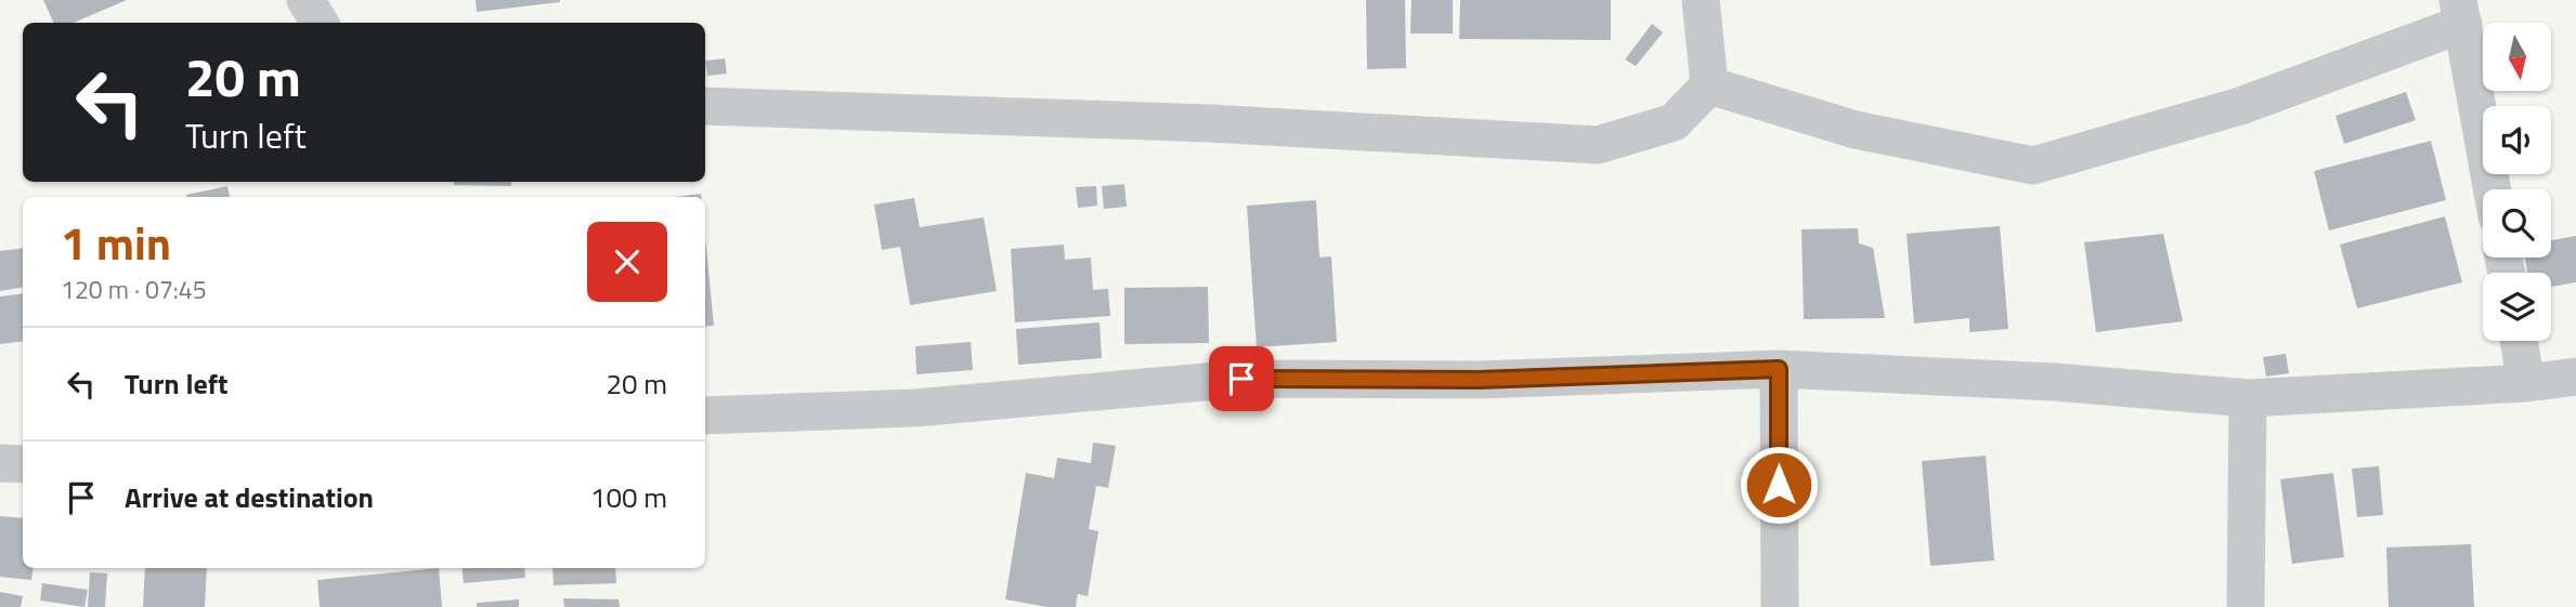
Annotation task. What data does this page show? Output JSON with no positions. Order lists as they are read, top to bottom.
{
  "north": "bottom",
  "page": {
    "turn": ["20 m", "Turn left"],
    "heading": ["1 min", "120 m · 07:45"],
    "list": [
      {
        "name": "Turn left",
        "value": "20 m"
      },
      {
        "name": "Arrive at destination",
        "value": "100 m"
      }
    ]
  }
}
